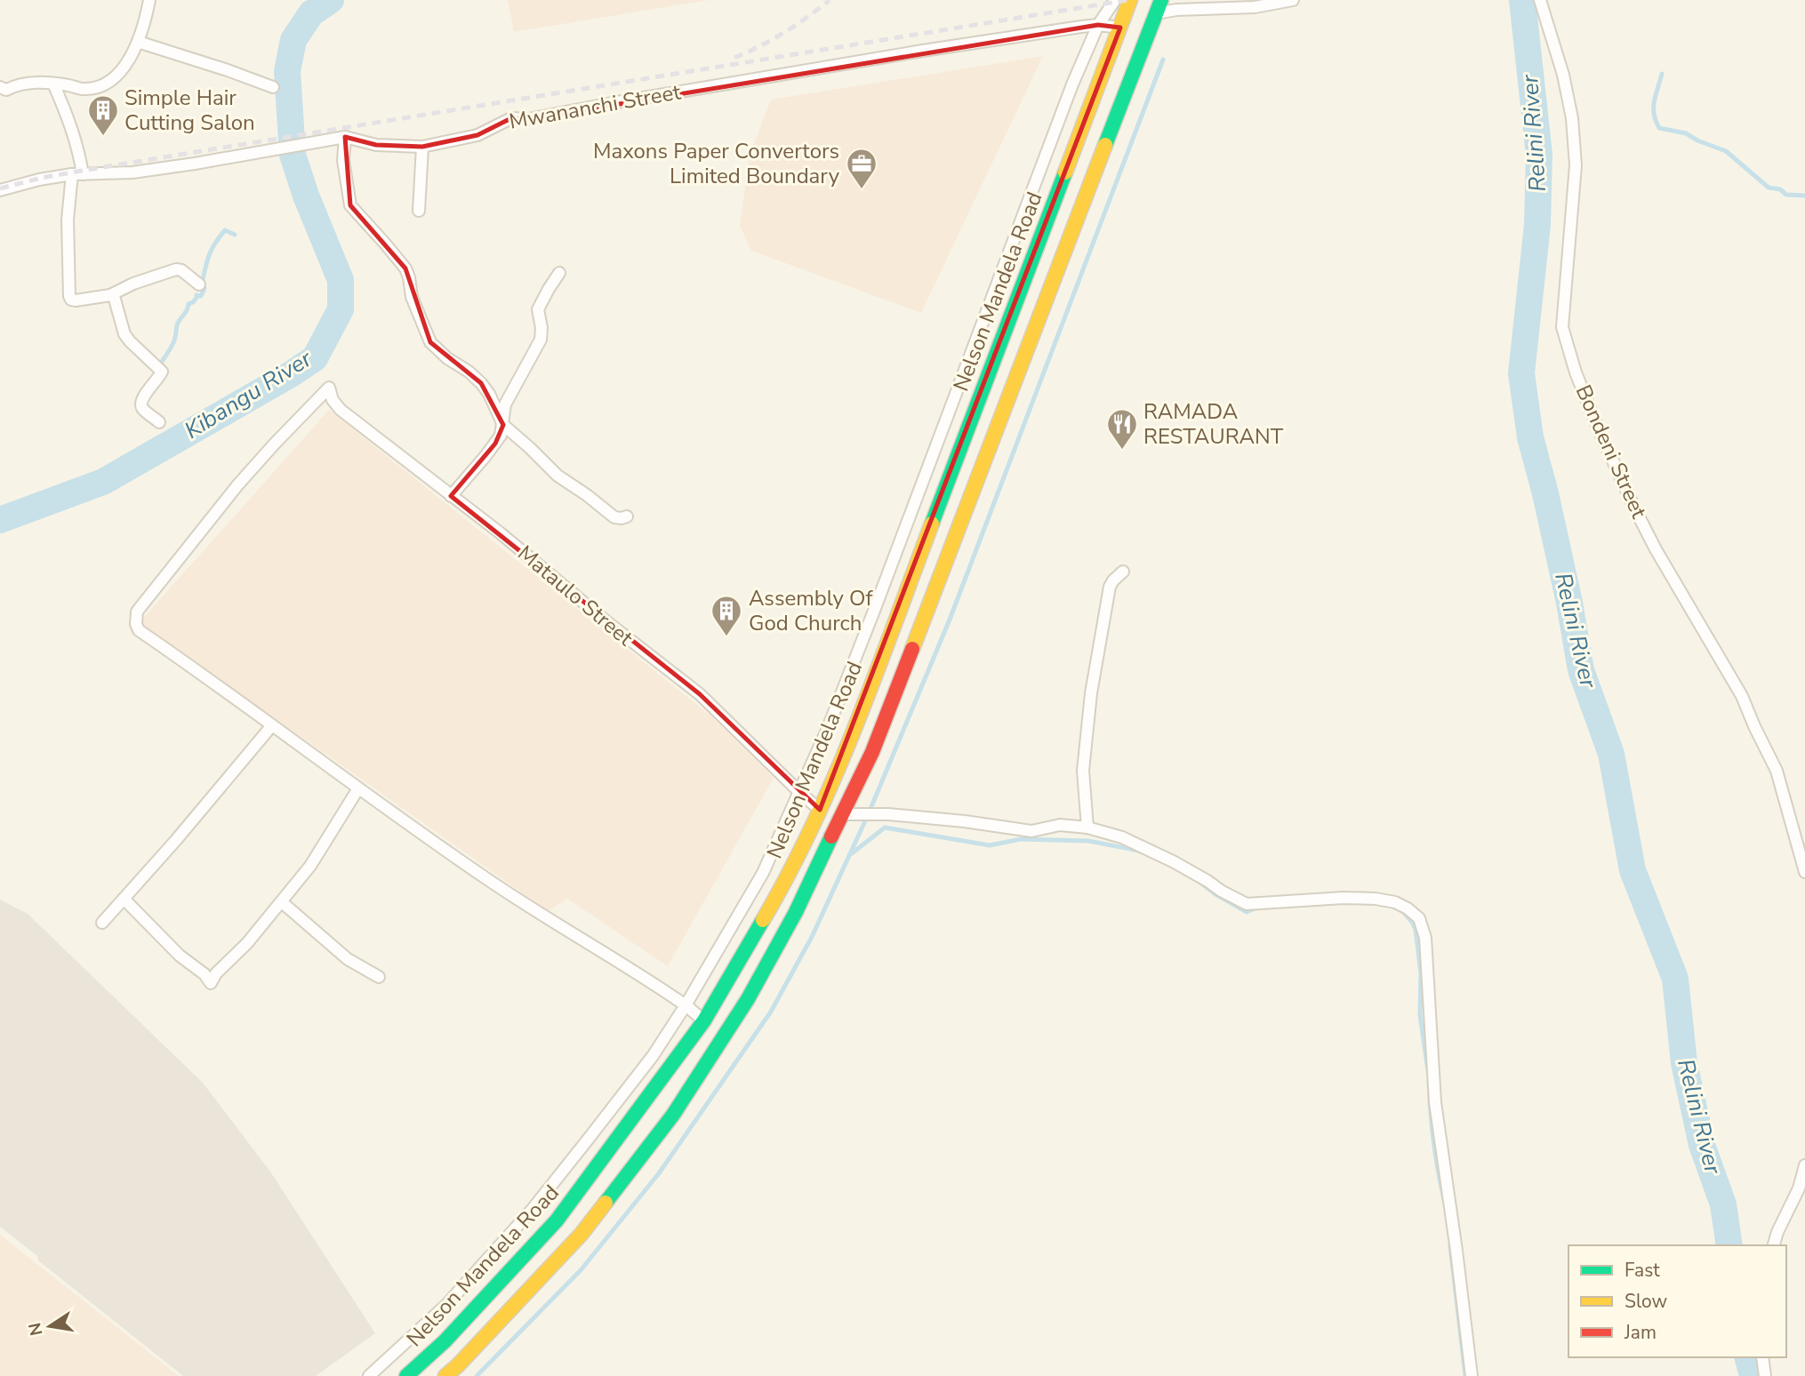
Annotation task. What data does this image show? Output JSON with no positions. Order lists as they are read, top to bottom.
{
  "streets": {
    "main road": ["Nelson Mandela Road"],
    "street": ["Mwananchi Street", "Bondeni Street", "Mataulo Street"]
  },
  "crossings": [
    ["Mwananchi Street", "Nelson Mandela Road"],
    ["Nelson Mandela Road", "Mataulo Street"]
  ],
  "water": ["Relini River", "Kibangu River"],
  "places": {
    "building": ["Simple Hair Cutting Salon", "Assembly Of God Church"],
    "office": ["Maxons Paper Convertors Limited Boundary"],
    "restaurant": ["RAMADA RESTAURANT"]
  },
  "legend": ["Fast", "Slow", "Jam"],
  "north": "left"
}
